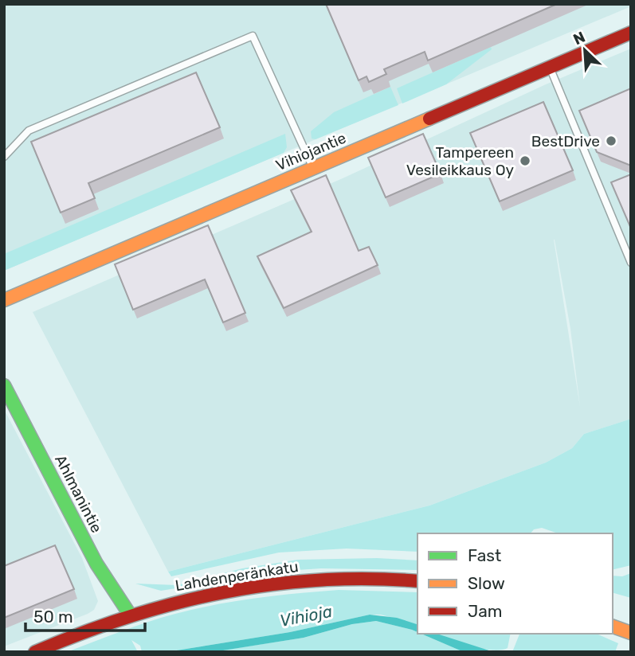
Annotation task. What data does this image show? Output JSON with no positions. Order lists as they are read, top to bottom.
{
  "streets": {
    "street": ["Vihiojantie", "Ahlmanintie", "Lahdenperänkatu"]
  },
  "crossings": [
    ["Ahlmanintie", "Lahdenperänkatu"]
  ],
  "water": ["Vihioja"],
  "places": ["BestDrive", "Tampereen Vesileikkaus Oy"],
  "legend": ["Fast", "Slow", "Jam"],
  "scale_bar": "50 m",
  "north": "top left"
}
